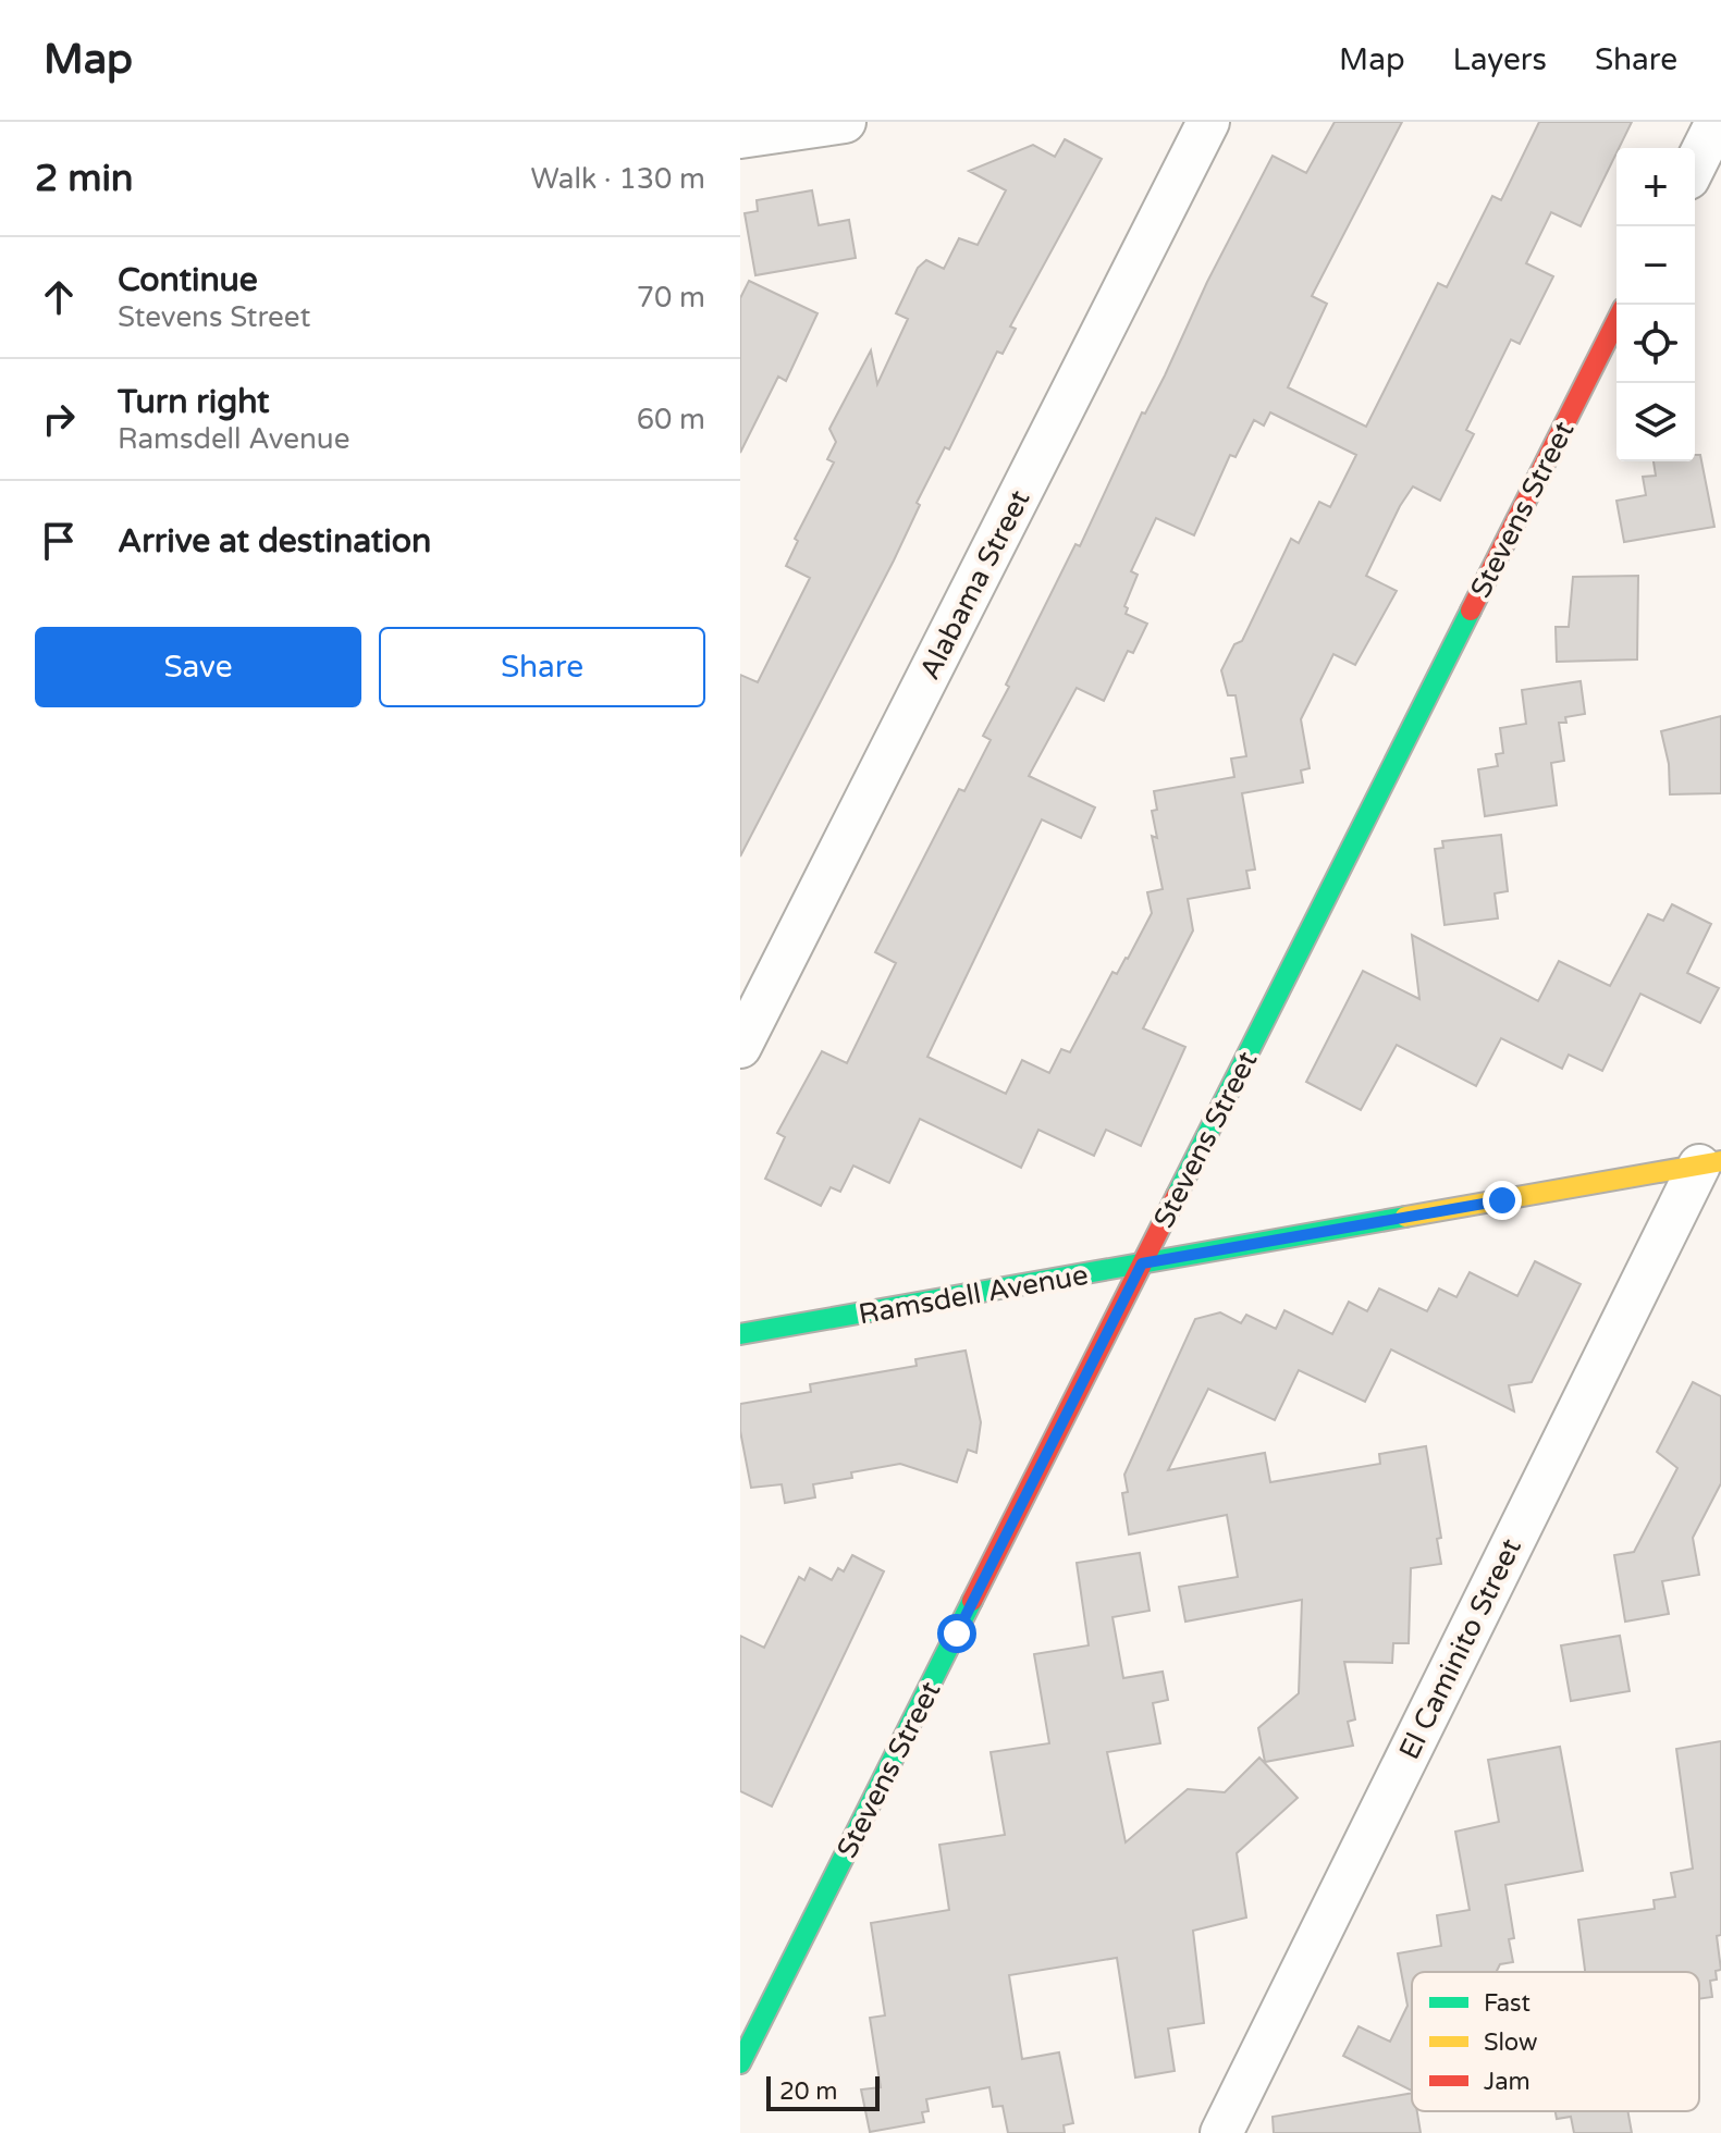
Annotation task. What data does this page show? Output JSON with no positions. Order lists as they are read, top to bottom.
{
  "streets": {
    "street": [
      "Stevens Street",
      "Alabama Street",
      "Ramsdell Avenue",
      "El Caminito Street"
    ]
  },
  "crossings": [
    ["Stevens Street", "Ramsdell Avenue"],
    ["Ramsdell Avenue", "El Caminito Street"]
  ],
  "legend": ["Fast", "Slow", "Jam"],
  "scale_bar": "20 m",
  "page": {
    "header": "Map",
    "nav": ["Map", "Layers", "Share"],
    "heading": ["2 min", "Walk · 130 m"],
    "map_buttons": ["+", "−"],
    "list": [
      ["Continue", "Stevens Street", "70 m"],
      ["Turn right", "Ramsdell Avenue", "60 m"],
      "Arrive at destination"
    ],
    "buttons": ["Save", "Share"],
    "scale": "20 m"
  }
}
